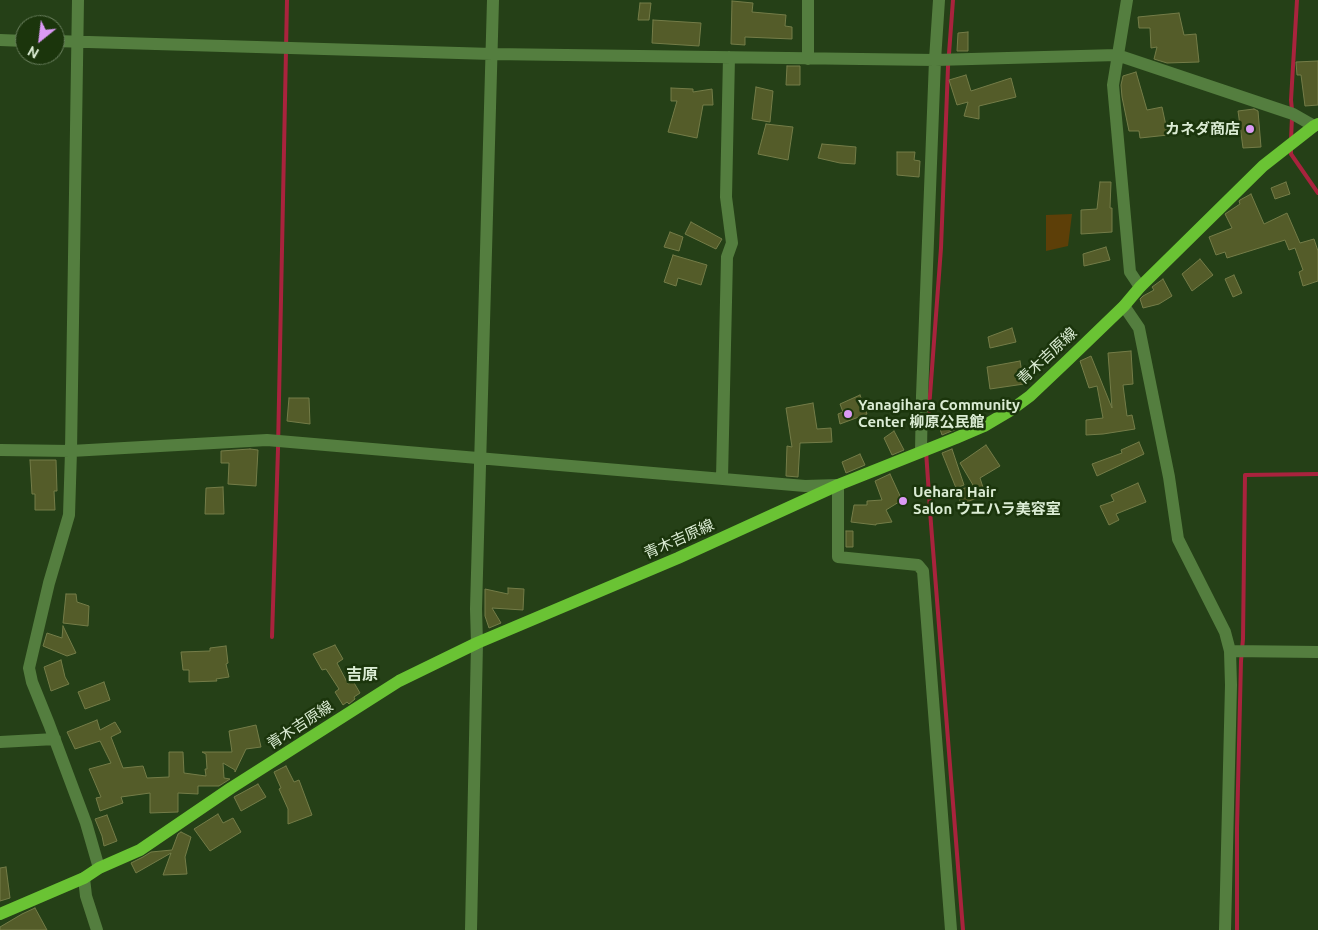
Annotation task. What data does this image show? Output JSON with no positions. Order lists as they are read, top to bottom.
{
  "streets": {
    "main road": ["青木吉原線"]
  },
  "districts": ["吉原"],
  "places": ["カネダ商店", "Yanagihara Community Center 柳原公民館", "Uehara Hair Salon ウエハラ美容室"],
  "north": "bottom left"
}
